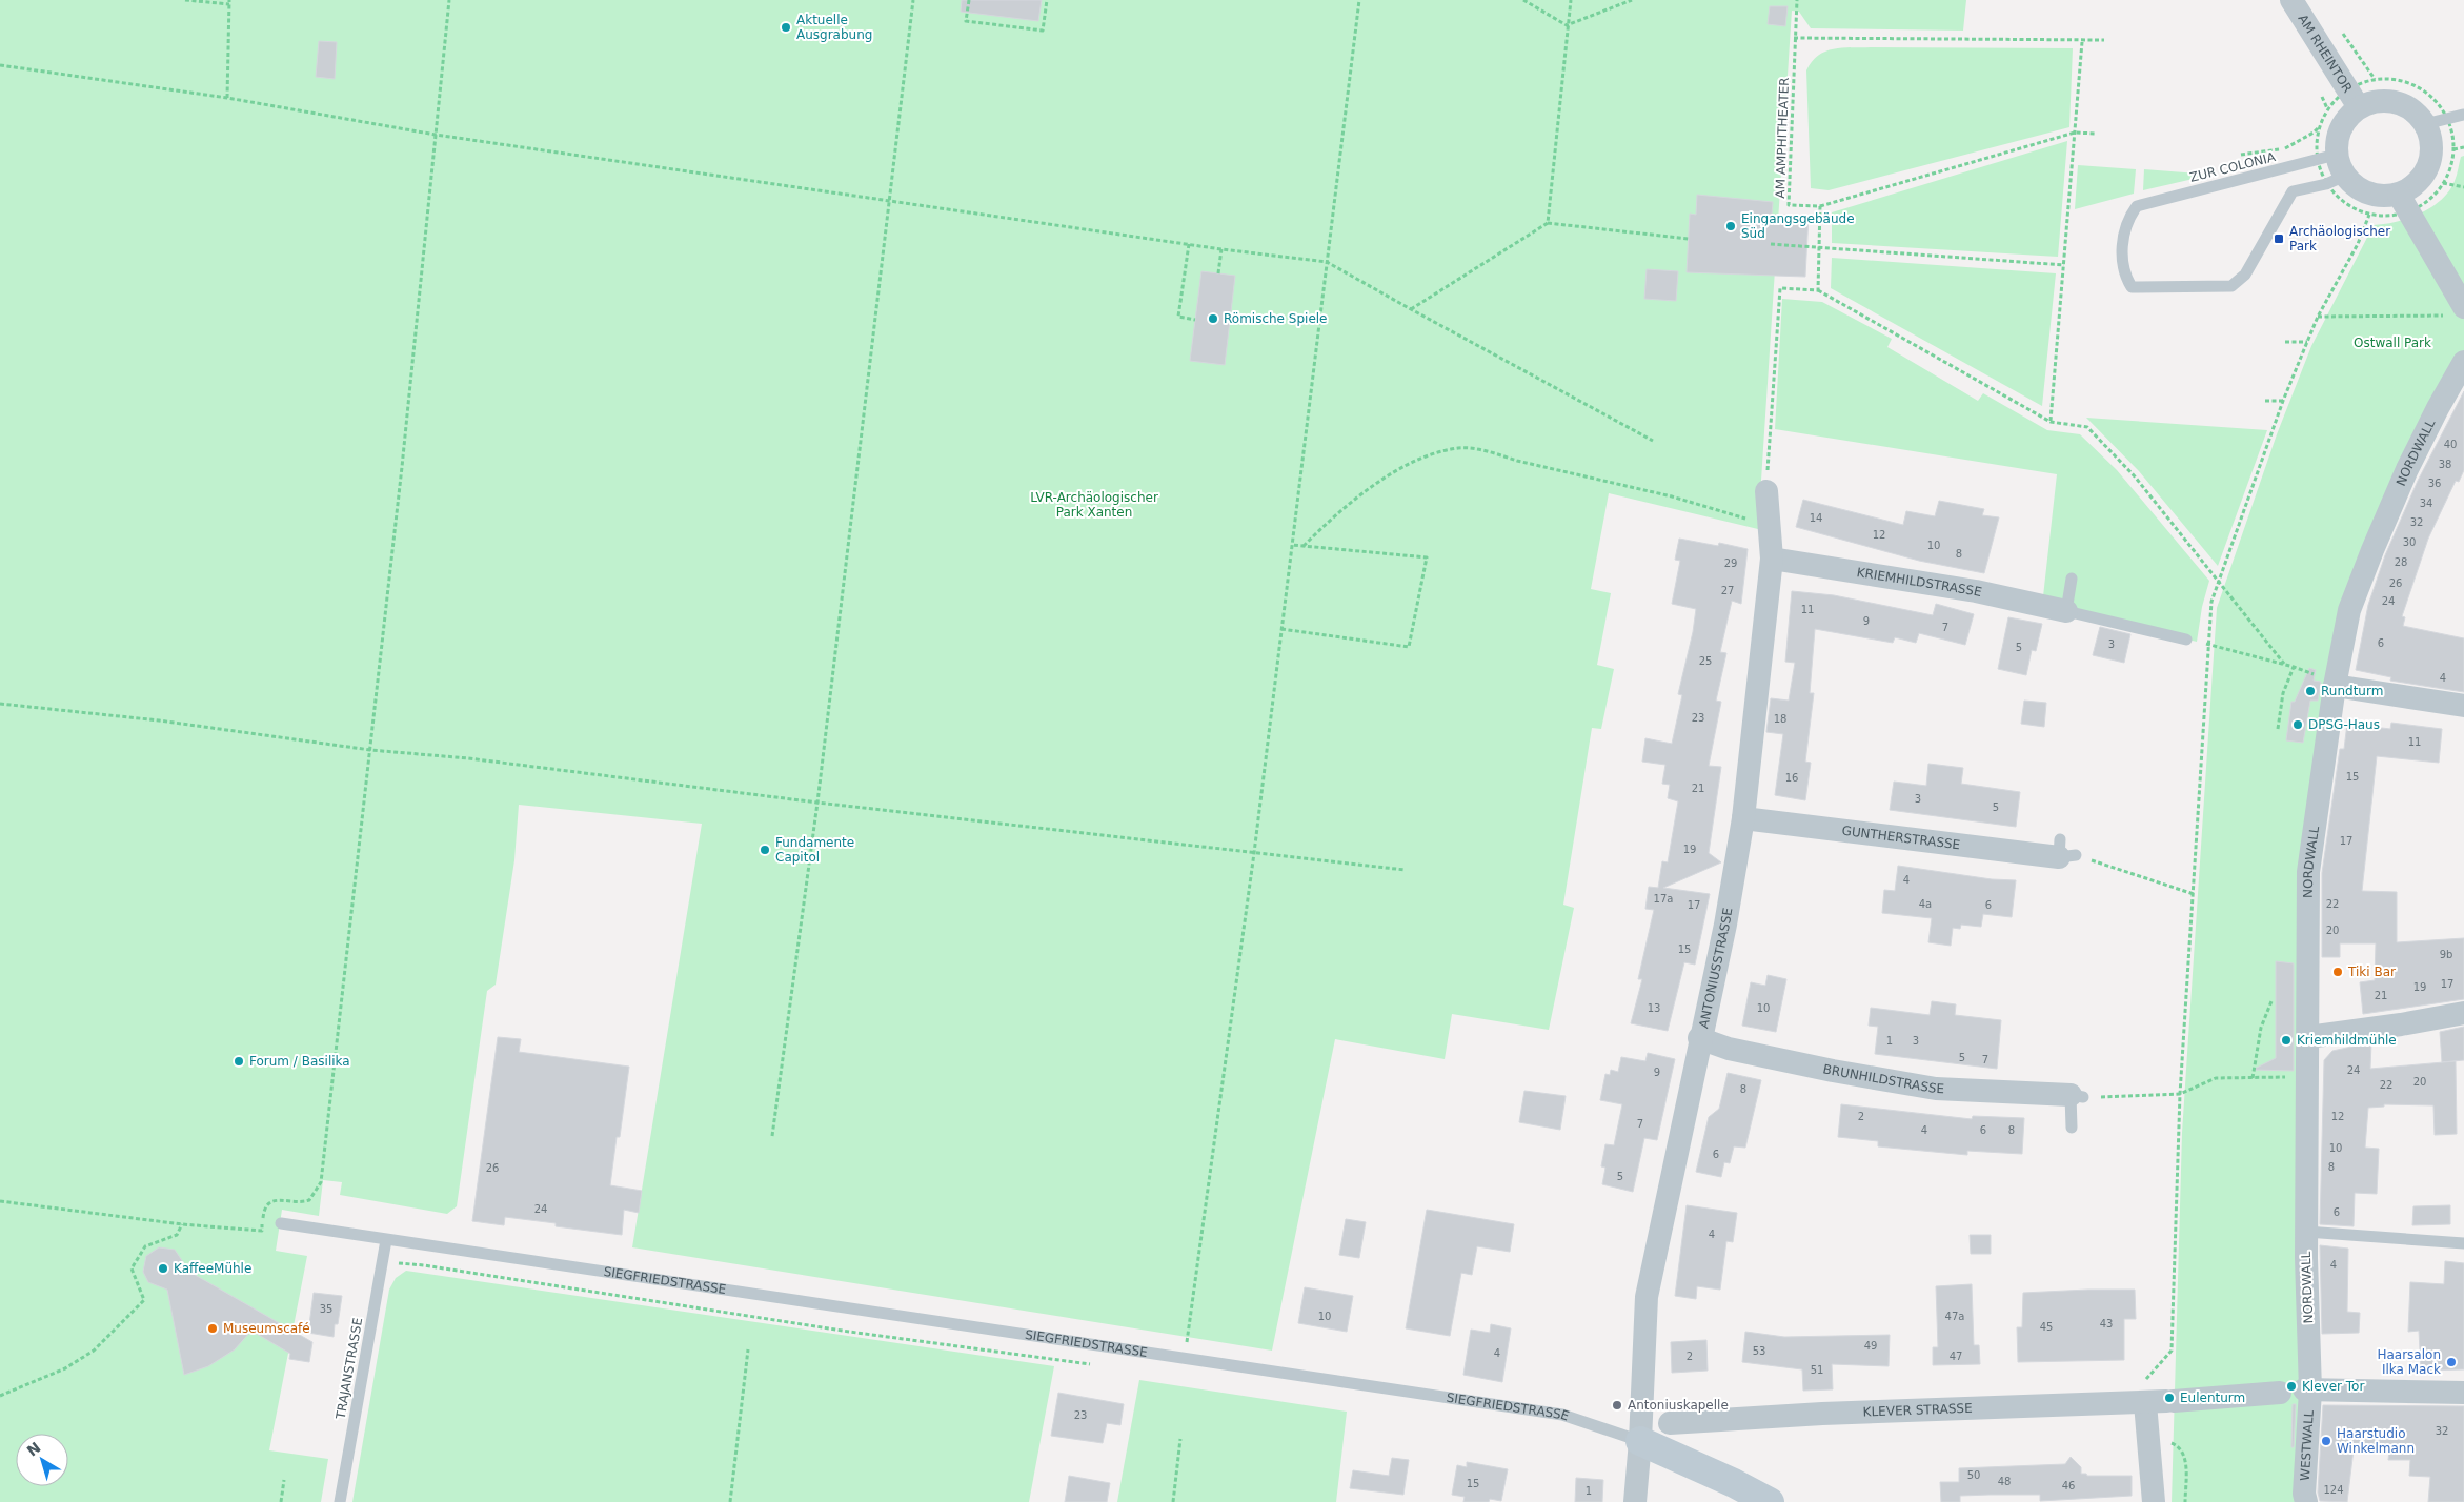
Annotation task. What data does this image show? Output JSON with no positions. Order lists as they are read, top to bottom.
{
  "streets": {
    "street": [
      "AM RHEINTOR",
      "NORDWALL",
      "KRIEMHILDSTRASSE",
      "GUNTHERSTRASSE",
      "ANTONIUSSTRASSE",
      "BRUNHILDSTRASSE",
      "SIEGFRIEDSTRASSE",
      "KLEVER STRASSE",
      "WESTWALL"
    ],
    "lane": ["ZUR COLONIA", "TRAJANSTRASSE"],
    "path": ["AM AMPHITHEATER"]
  },
  "crossings": [
    ["AM RHEINTOR", "ZUR COLONIA"],
    ["NORDWALL", "WESTWALL"],
    ["KRIEMHILDSTRASSE", "ANTONIUSSTRASSE"],
    ["GUNTHERSTRASSE", "ANTONIUSSTRASSE"],
    ["ANTONIUSSTRASSE", "BRUNHILDSTRASSE"],
    ["ANTONIUSSTRASSE", "SIEGFRIEDSTRASSE"],
    ["SIEGFRIEDSTRASSE", "TRAJANSTRASSE"]
  ],
  "parks": ["Ostwall Park", "LVR-Archäologischer Park Xanten"],
  "places": {
    "other": [
      "Aktuelle Ausgrabung",
      "Eingangsgebäude Süd",
      "Römische Spiele",
      "Rundturm",
      "DPSG-Haus",
      "Fundamente Capitol",
      "Tiki Bar",
      "Kriemhildmühle",
      "Forum / Basilika",
      "KaffeeMühle",
      "Museumscafé",
      "Haarsalon Ilka Mack",
      "Klever Tor",
      "Eulenturm",
      "Antoniuskapelle",
      "Haarstudio Winkelmann"
    ],
    "transit": ["Archäologischer Park"]
  },
  "house_numbers": [
    "40",
    "38",
    "36",
    "34",
    "14",
    "32",
    "12",
    "30",
    "10",
    "8",
    "28",
    "29",
    "26",
    "27",
    "24",
    "11",
    "9",
    "7",
    "6",
    "3",
    "5",
    "25",
    "4",
    "23",
    "18",
    "11",
    "15",
    "16",
    "21",
    "3",
    "5",
    "17",
    "19",
    "4",
    "17a",
    "4a",
    "22",
    "17",
    "6",
    "20",
    "15",
    "9b",
    "17",
    "19",
    "21",
    "13",
    "10",
    "1",
    "3",
    "5",
    "7",
    "24",
    "9",
    "20",
    "22",
    "8",
    "2",
    "12",
    "7",
    "4",
    "6",
    "8",
    "10",
    "6",
    "8",
    "26",
    "5",
    "24",
    "6",
    "4",
    "4",
    "35",
    "10",
    "47a",
    "43",
    "45",
    "49",
    "53",
    "4",
    "2",
    "47",
    "51",
    "23",
    "32",
    "50",
    "48",
    "15",
    "46",
    "124",
    "1"
  ],
  "north": "top left"
}
